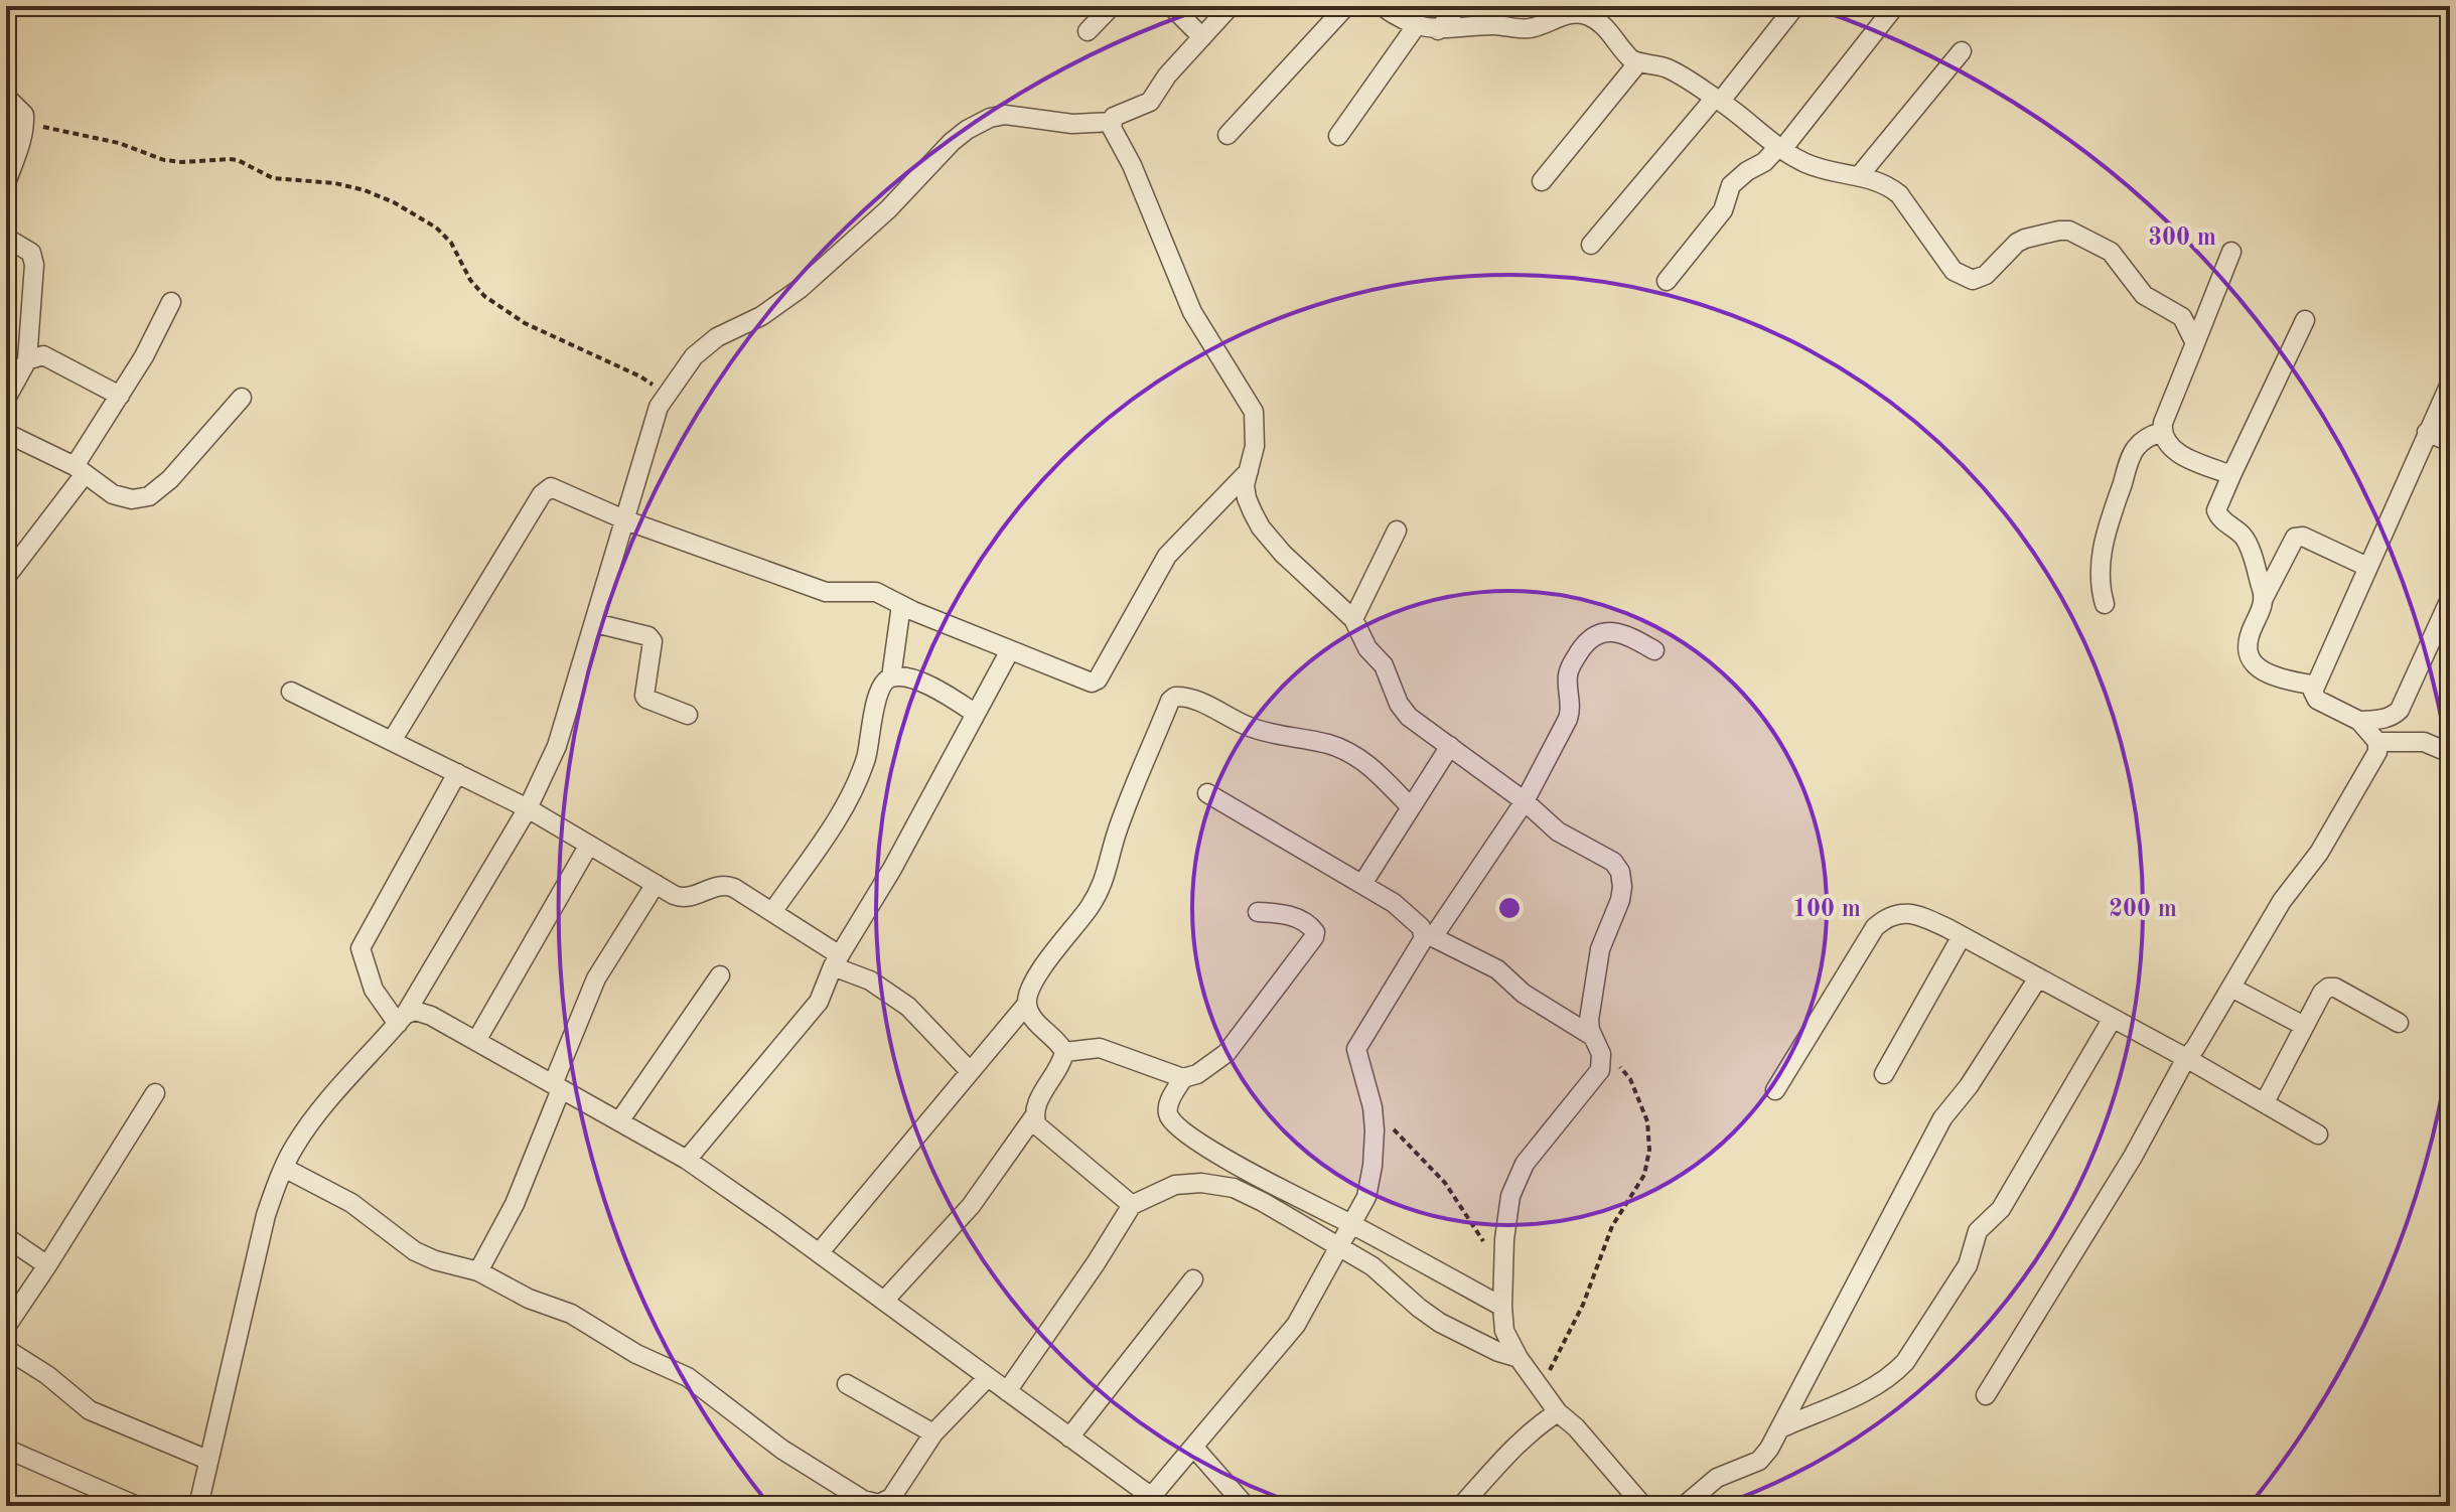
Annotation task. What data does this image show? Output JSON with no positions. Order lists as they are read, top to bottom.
{
  "rings": ["300 m", "100 m", "200 m"]
}
